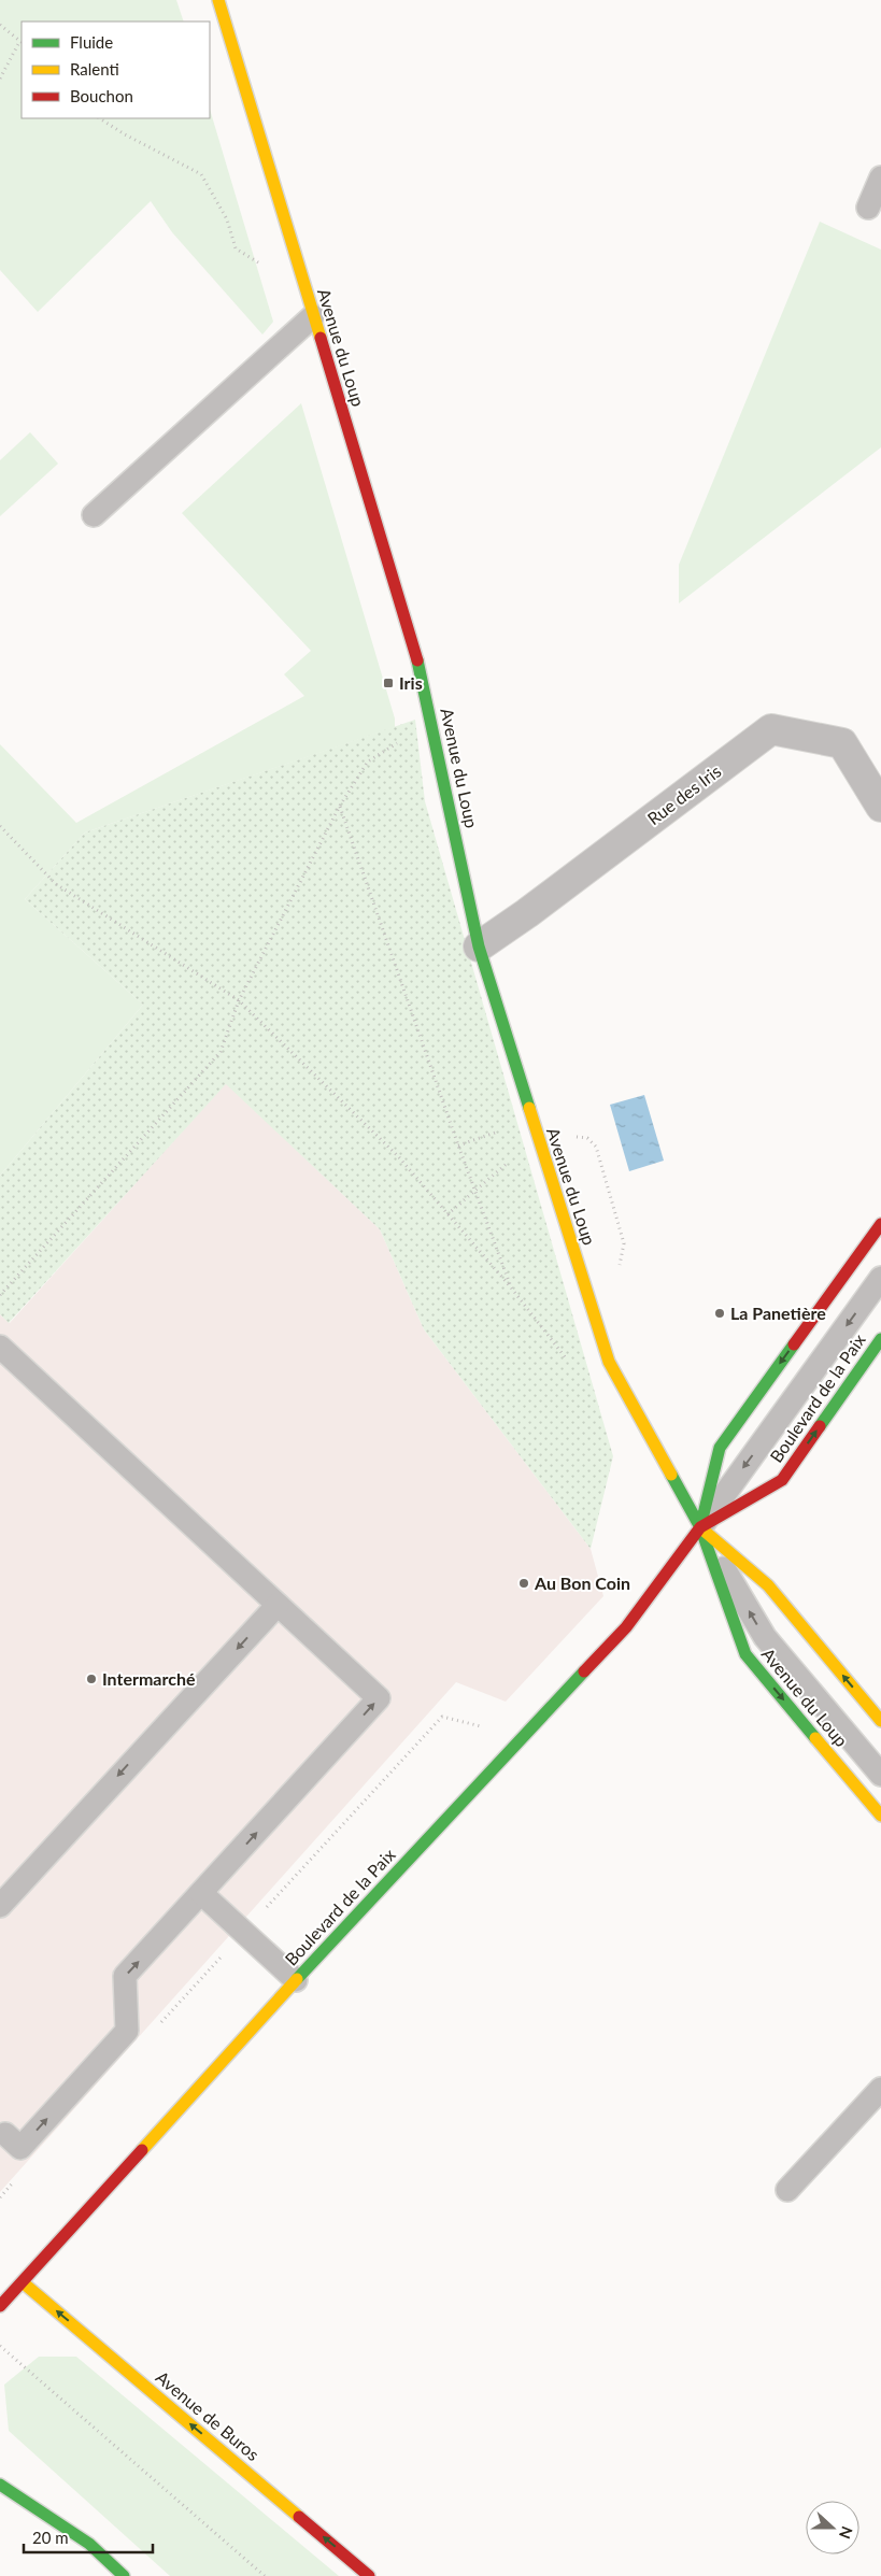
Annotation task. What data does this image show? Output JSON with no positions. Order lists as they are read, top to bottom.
{
  "streets": {
    "street": [
      "Avenue du Loup",
      "Rue des Iris",
      "Boulevard de la Paix",
      "Avenue de Buros"
    ]
  },
  "crossings": [
    ["Avenue du Loup", "Rue des Iris"],
    ["Avenue du Loup", "Boulevard de la Paix"],
    ["Boulevard de la Paix", "Avenue de Buros"]
  ],
  "one_way": ["Avenue de Buros"],
  "places": {
    "transit": ["Iris"],
    "other": ["La Panetière", "Au Bon Coin", "Intermarché"]
  },
  "legend": ["Fluide", "Ralenti", "Bouchon"],
  "scale_bar": "20 m",
  "north": "right"
}
